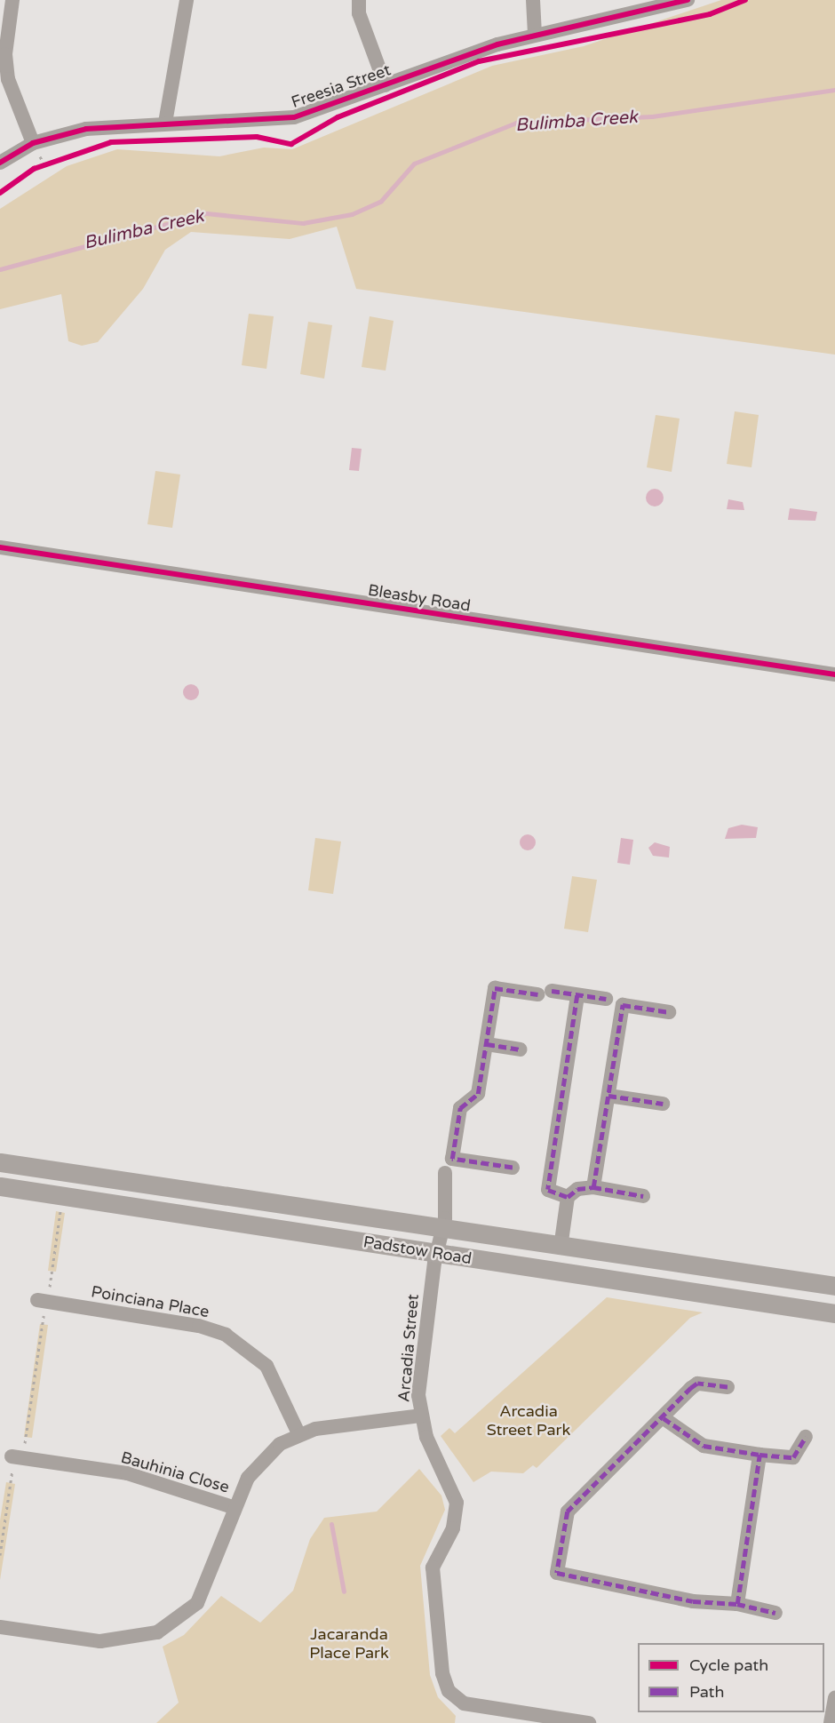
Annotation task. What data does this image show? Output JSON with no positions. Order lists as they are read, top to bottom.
{
  "streets": {
    "main road": ["Padstow Road"],
    "street": [
      "Freesia Street",
      "Bleasby Road",
      "Poinciana Place",
      "Arcadia Street",
      "Bauhinia Close"
    ]
  },
  "crossings": [
    ["Padstow Road", "Arcadia Street"]
  ],
  "water": ["Bulimba Creek"],
  "parks": ["Arcadia Street Park", "Jacaranda Place Park"],
  "legend": ["Cycle path", "Path"]
}
